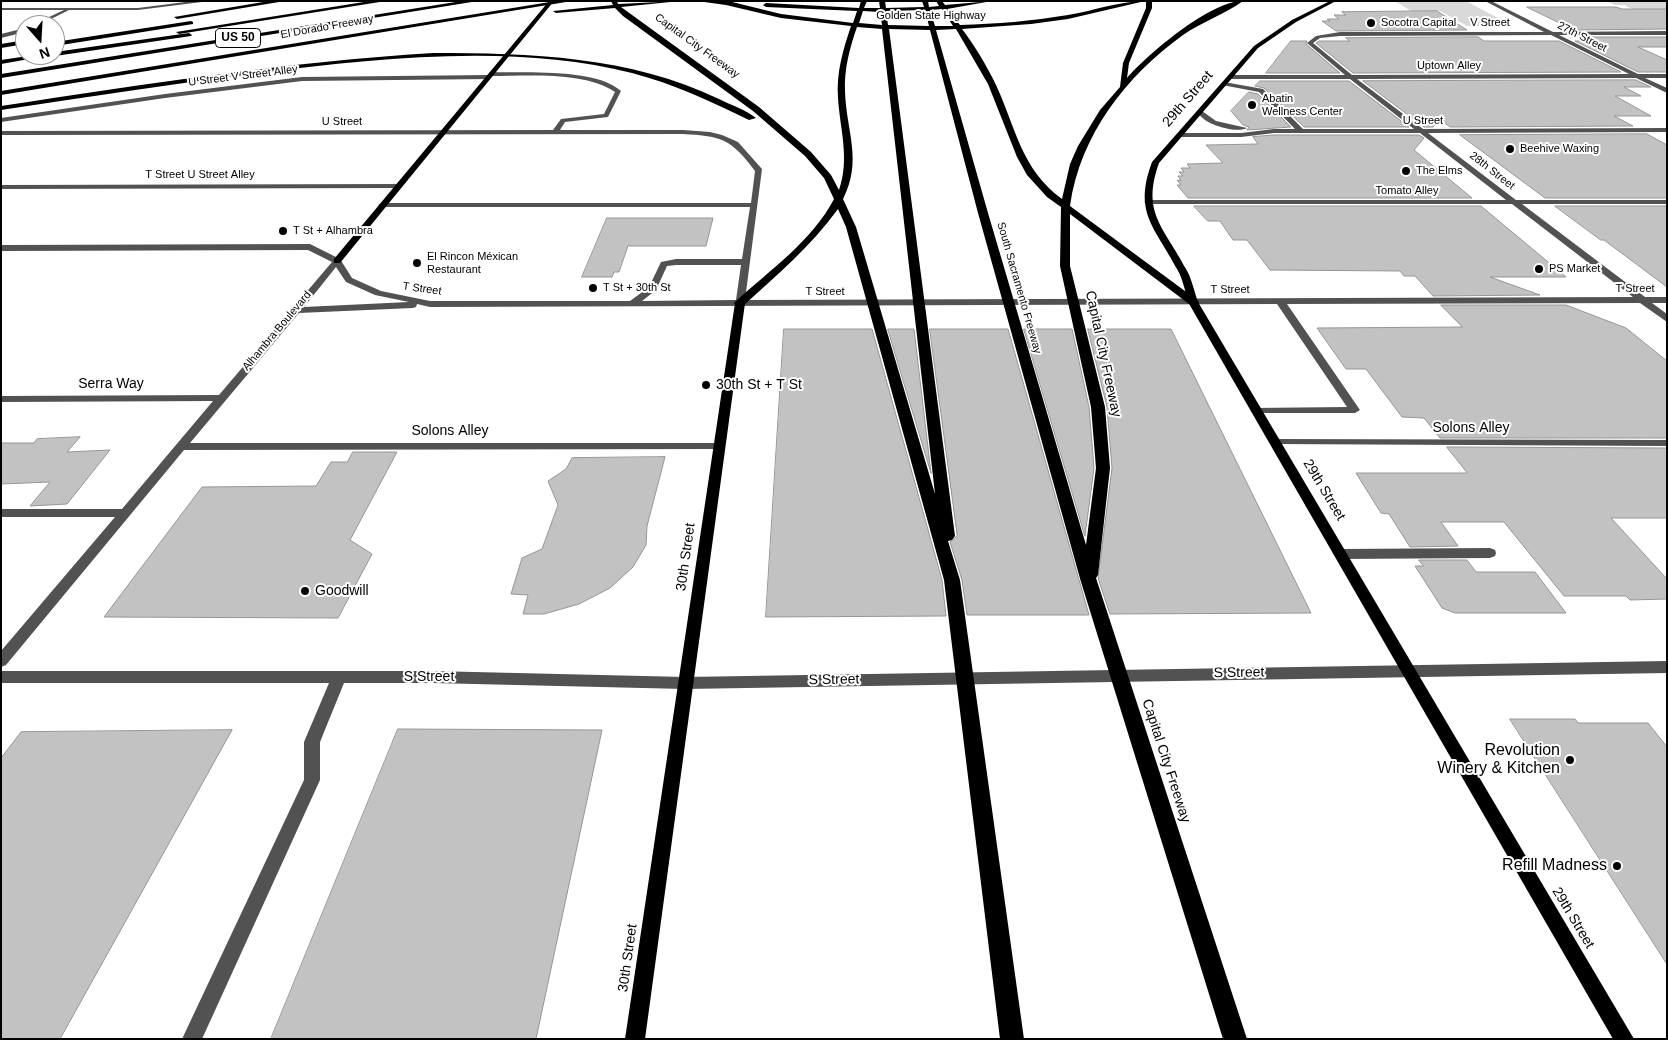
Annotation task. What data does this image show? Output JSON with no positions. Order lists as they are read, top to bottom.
{
  "streets": {
    "highway": [
      "Golden State Highway",
      "El Dorado Freeway",
      "US 50",
      "Capital City Freeway",
      "South Sacramento Freeway"
    ],
    "main road": ["29th Street", "Alhambra Boulevard", "30th Street"],
    "street": [
      "V Street",
      "27th Street",
      "Uptown Alley",
      "U Street V Street Alley",
      "U Street",
      "28th Street",
      "T Street U Street Alley",
      "Tomato Alley",
      "T Street",
      "Serra Way",
      "Solons Alley",
      "S Street"
    ]
  },
  "crossings": [
    ["V Street", "27th Street"],
    ["V Street", "28th Street"],
    ["27th Street", "Uptown Alley"],
    ["Capital City Freeway", "South Sacramento Freeway"],
    ["Uptown Alley", "29th Street"],
    ["Uptown Alley", "28th Street"],
    ["U Street V Street Alley", "U Street"],
    ["U Street V Street Alley", "Alhambra Boulevard"],
    ["29th Street", "U Street"],
    ["29th Street", "Tomato Alley"],
    ["29th Street", "T Street"],
    ["29th Street", "Solons Alley"],
    ["29th Street", "S Street"],
    ["U Street", "28th Street"],
    ["U Street", "Alhambra Boulevard"],
    ["U Street", "30th Street"],
    ["28th Street", "Tomato Alley"],
    ["28th Street", "T Street"],
    ["T Street U Street Alley", "Alhambra Boulevard"],
    ["T Street", "Alhambra Boulevard"],
    ["T Street", "30th Street"],
    ["Alhambra Boulevard", "Serra Way"],
    ["Alhambra Boulevard", "Solons Alley"],
    ["Solons Alley", "30th Street"],
    ["30th Street", "S Street"]
  ],
  "places": [
    "Socotra Capital",
    "Abatin Wellness Center",
    "Beehive Waxing",
    "The Elms",
    "T St + Alhambra",
    "El Rincon Méxican Restaurant",
    "PS Market",
    "T St + 30th St",
    "30th St + T St",
    "Goodwill",
    "Revolution Winery & Kitchen",
    "Refill Madness"
  ],
  "north": "bottom"
}
